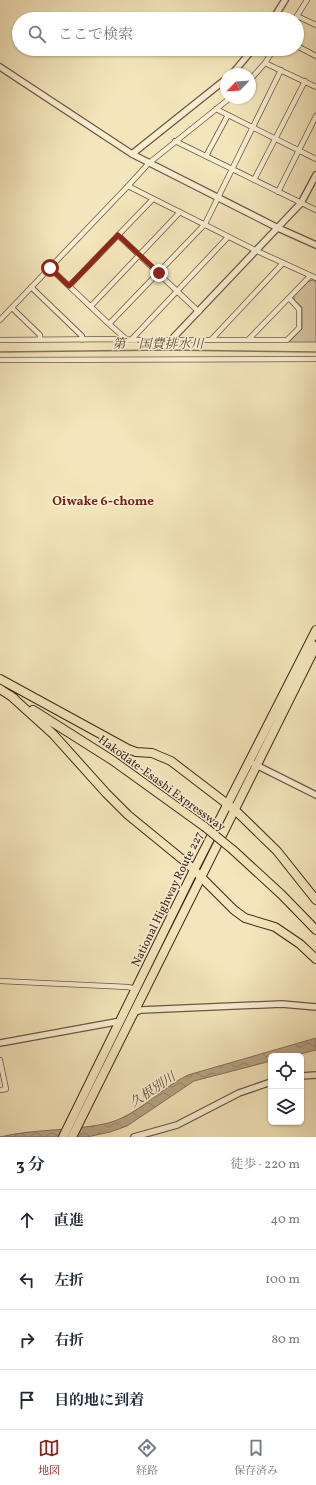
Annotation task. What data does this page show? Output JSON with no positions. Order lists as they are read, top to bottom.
{
  "streets": {
    "highway": ["Hakodate-Esashi Expressway", "National Highway Route 227"]
  },
  "districts": ["Oiwake 6-chome"],
  "water": ["第一国費排水川", "久根別川"],
  "north": "bottom left",
  "page": {
    "search": "ここで検索",
    "heading": ["3 分", "徒歩 · 220 m"],
    "list": [
      ["直進", "40 m"],
      ["左折", "100 m"],
      ["右折", "80 m"],
      "目的地に到着"
    ],
    "nav": ["地図", "経路", "保存済み"]
  }
}
